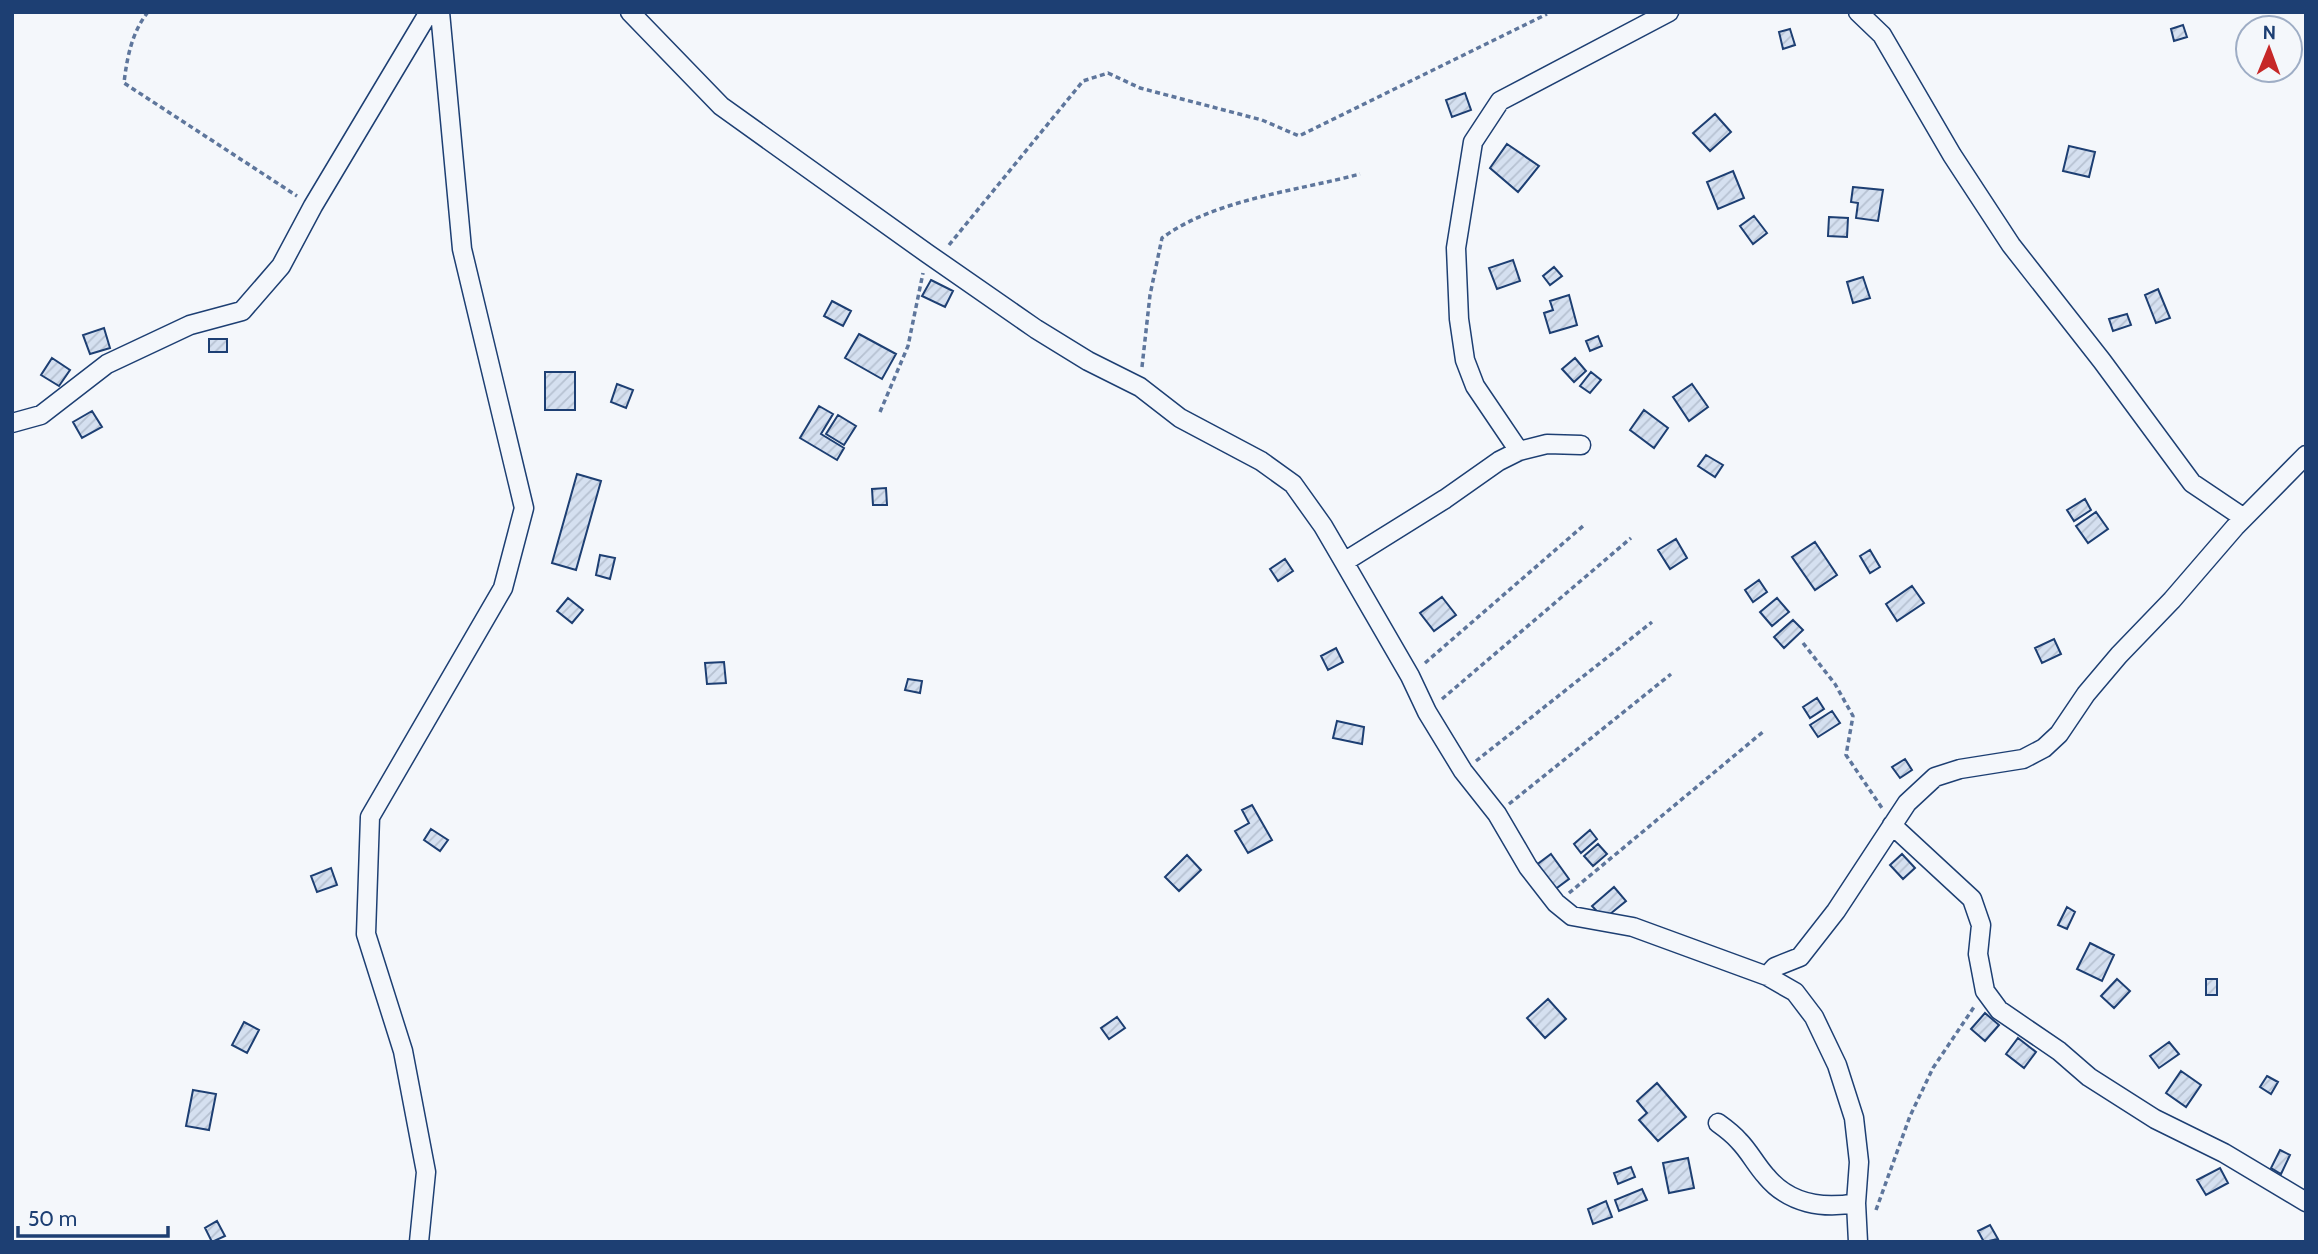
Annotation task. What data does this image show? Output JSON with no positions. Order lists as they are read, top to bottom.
{
  "scale_bar": "50 m",
  "north": "top"
}
